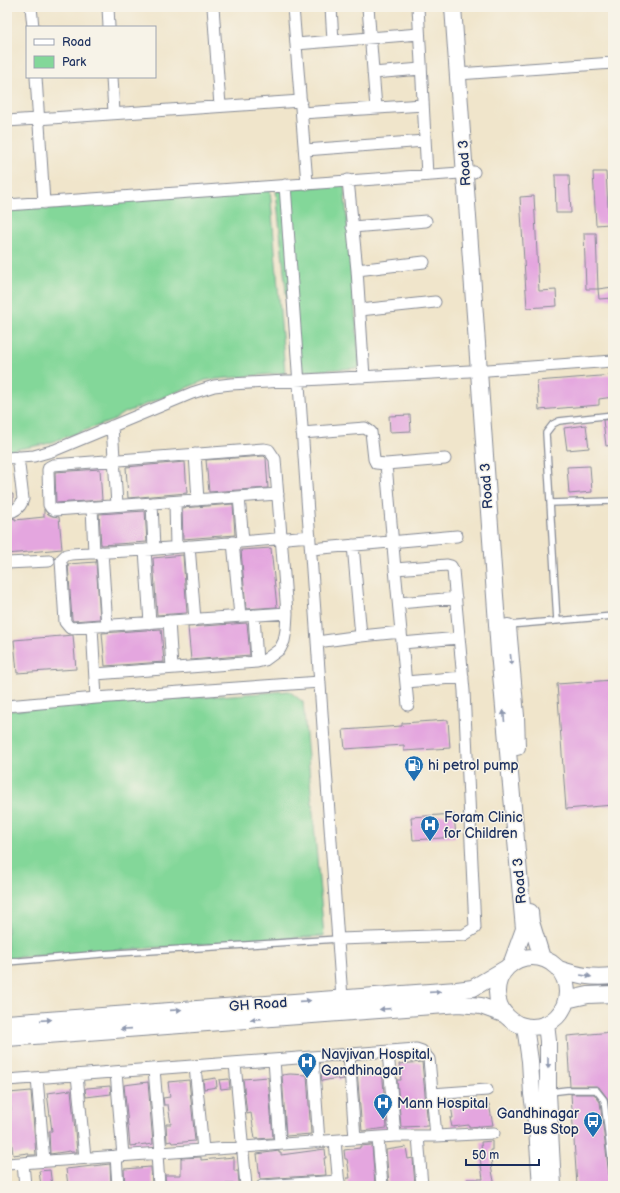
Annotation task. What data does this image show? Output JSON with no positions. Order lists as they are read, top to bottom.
{
  "streets": {
    "street": ["Road 3", "GH Road"]
  },
  "crossings": [
    ["Road 3", "GH Road"]
  ],
  "places": {
    "fuel station": ["hi petrol pump"],
    "hospital": ["Foram Clinic for Children", "Navjivan Hospital, Gandhinagar", "Mann Hospital"],
    "bus stop": ["Gandhinagar Bus Stop"]
  },
  "legend": ["Road", "Park"],
  "scale_bar": "50 m"
}
